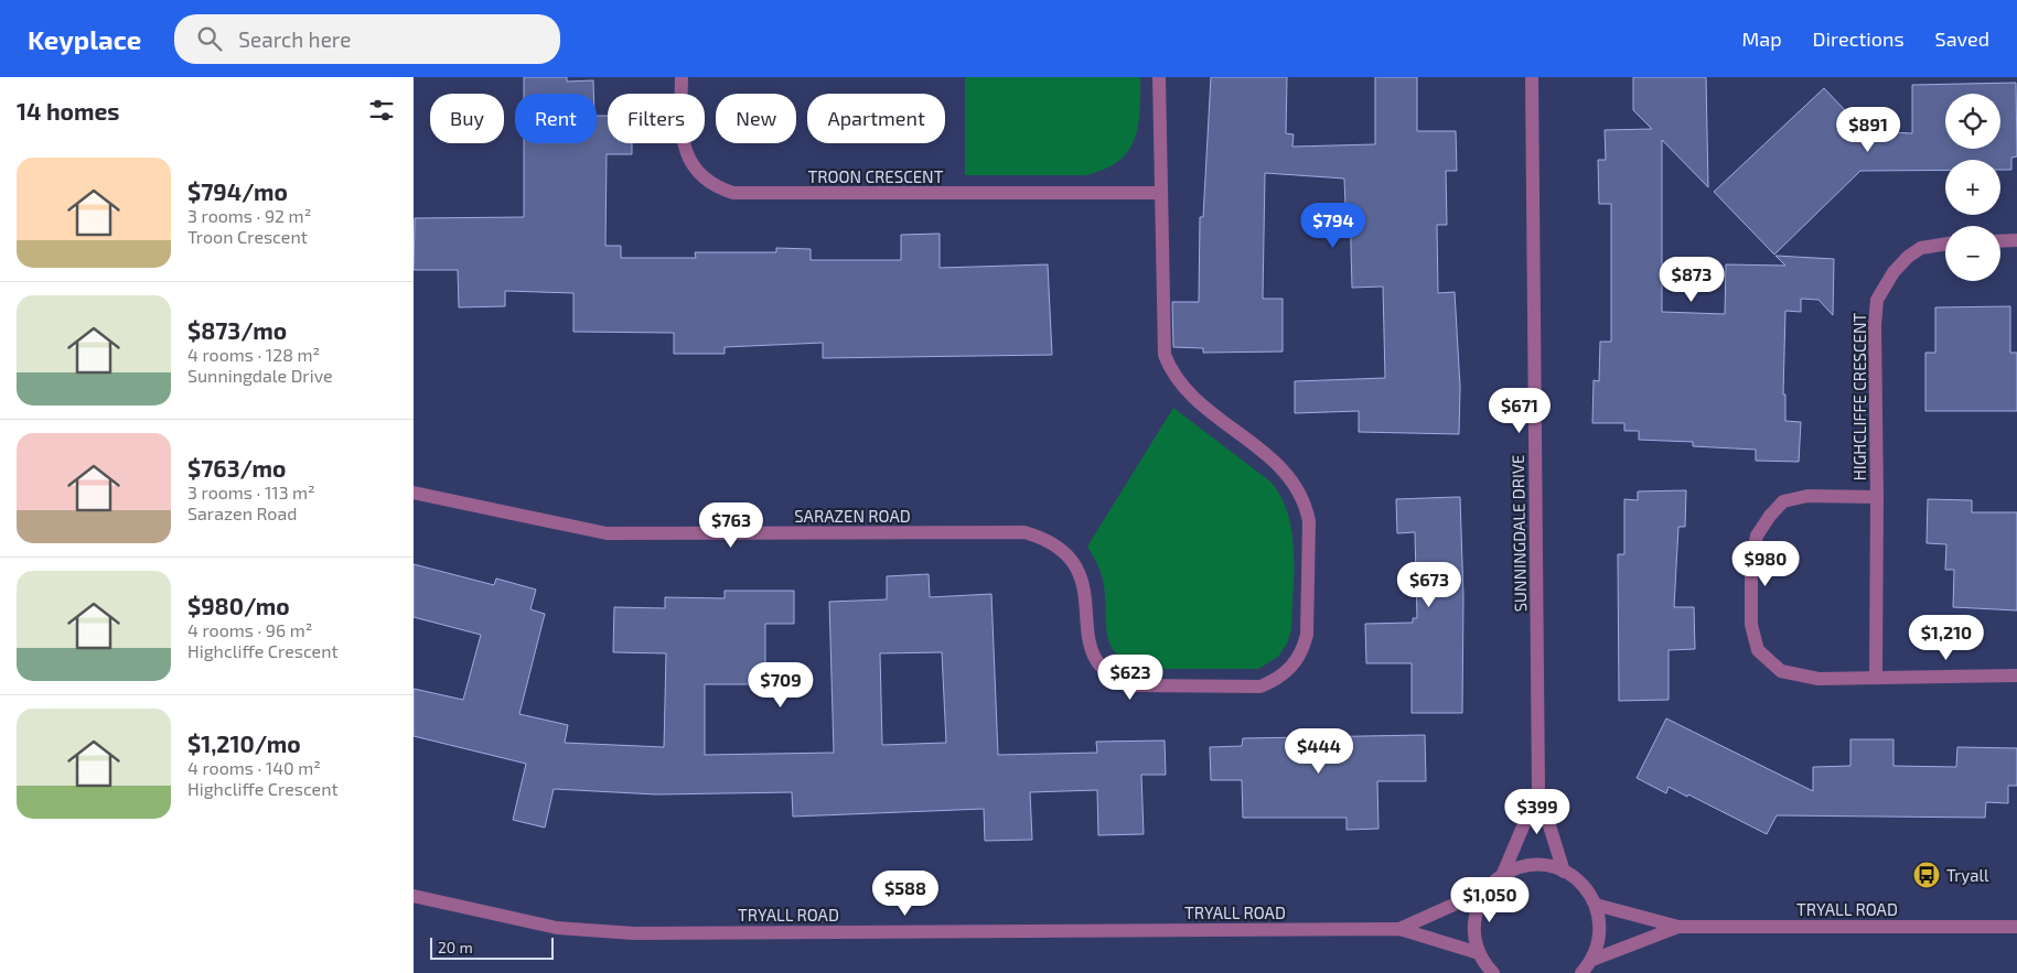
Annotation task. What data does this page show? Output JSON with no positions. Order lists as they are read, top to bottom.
{
  "streets": {
    "street": [
      "TROON CRESCENT",
      "HIGHCLIFFE CRESCENT",
      "SARAZEN ROAD",
      "SUNNINGDALE DRIVE",
      "TRYALL ROAD"
    ]
  },
  "crossings": [
    ["TROON CRESCENT", "SARAZEN ROAD"]
  ],
  "places": {
    "bus stop": ["Tryall"]
  },
  "scale_bar": "20 m",
  "page": {
    "header": "Keyplace",
    "search": "Search here",
    "nav": ["Map", "Directions", "Saved"],
    "heading": "14 homes",
    "map_buttons": ["+", "−"],
    "chip": [
      "Buy",
      "Rent",
      "Filters",
      "New",
      "Apartment"
    ],
    "price": [
      "$891",
      "$794",
      "$873",
      "$671",
      "$763",
      "$980",
      "$673",
      "$1,210",
      "$623",
      "$709",
      "$444",
      "$399",
      "$588",
      "$1,050"
    ],
    "list": [
      {
        "name": "$794/mo",
        "note": "3 rooms · 92 m² · Troon Crescent"
      },
      {
        "name": "$873/mo",
        "note": "4 rooms · 128 m² · Sunningdale Drive"
      },
      {
        "name": "$763/mo",
        "note": "3 rooms · 113 m² · Sarazen Road"
      },
      {
        "name": "$980/mo",
        "note": "4 rooms · 96 m² · Highcliffe Crescent"
      },
      {
        "name": "$1,210/mo",
        "note": "4 rooms · 140 m² · Highcliffe Crescent"
      }
    ],
    "scale": "20 m"
  }
}
